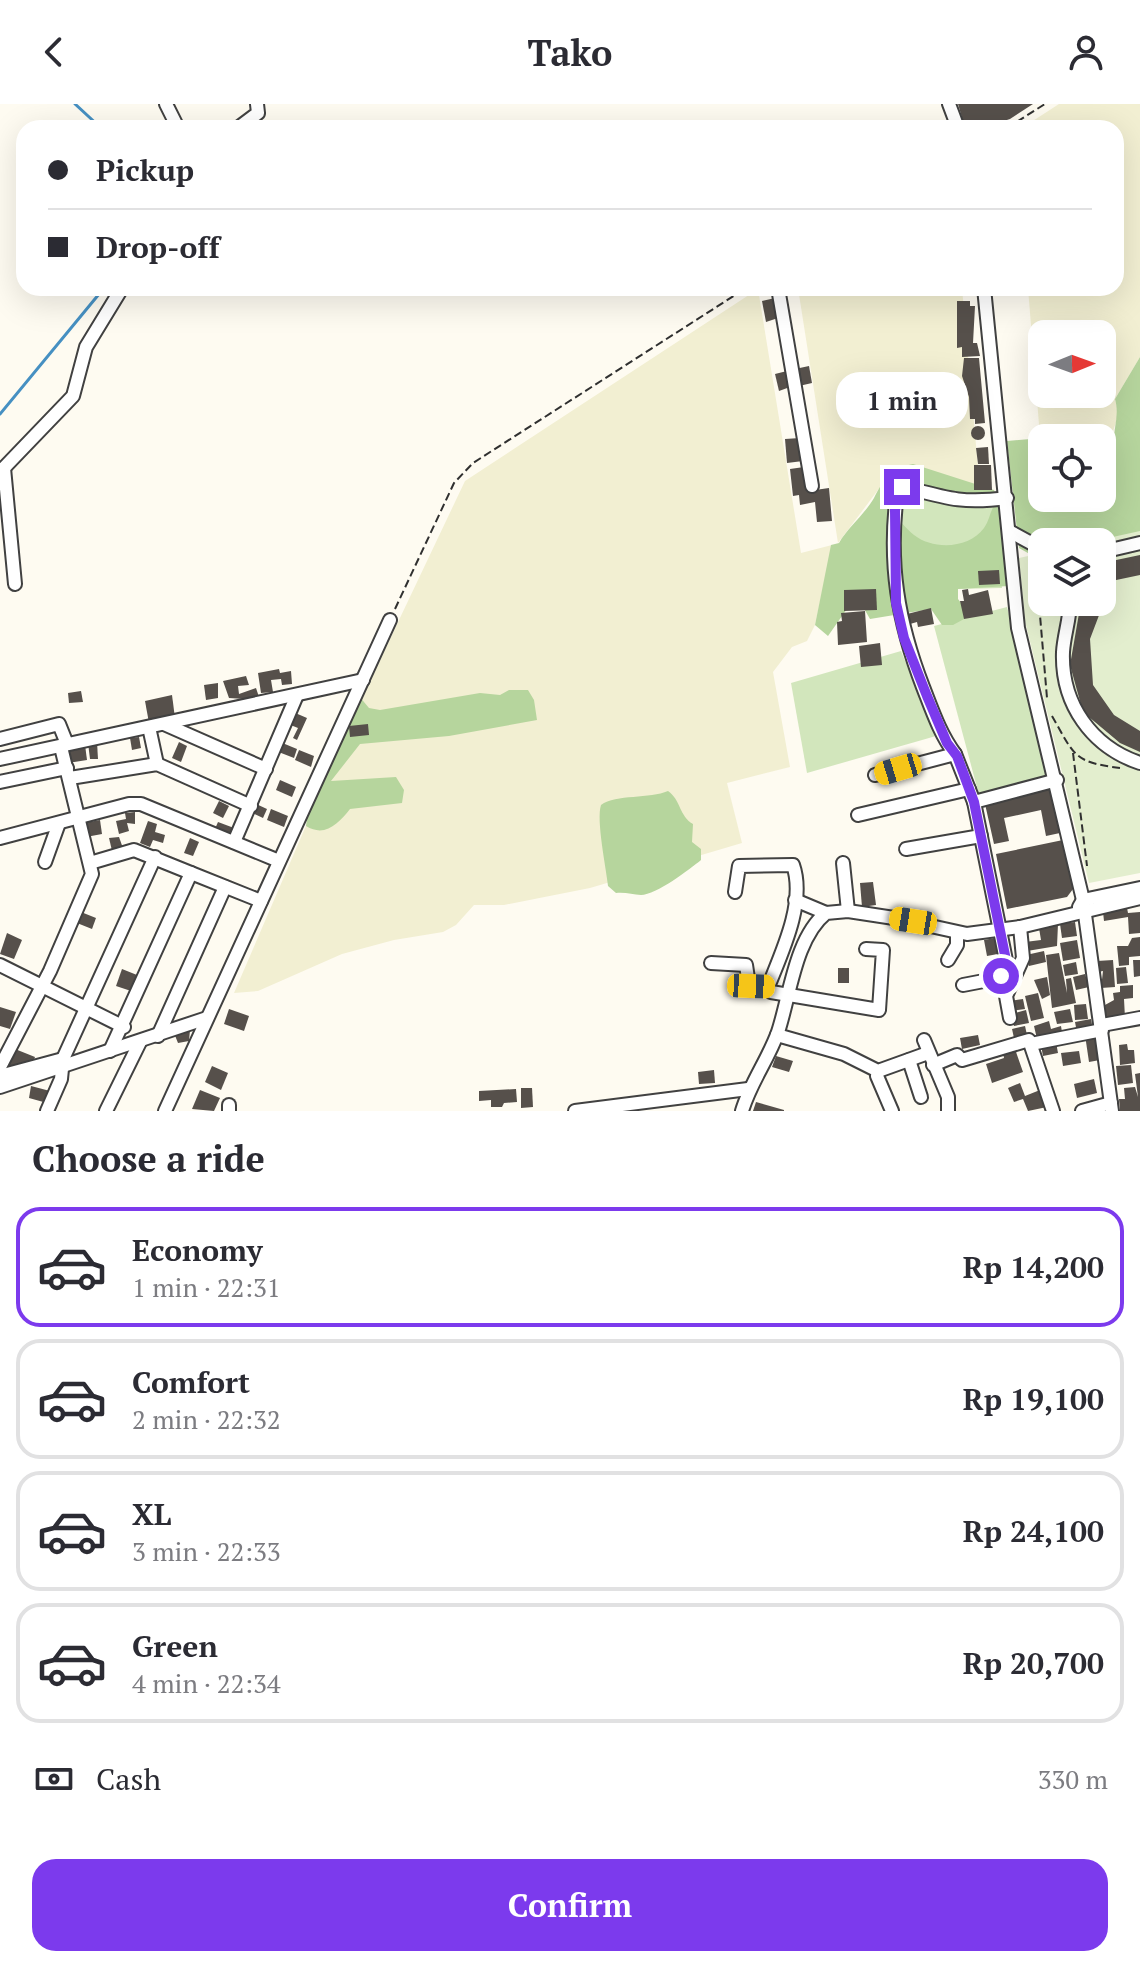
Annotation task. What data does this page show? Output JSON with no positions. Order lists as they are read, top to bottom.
{
  "north": "right",
  "page": {
    "header": "Tako",
    "banner": ["Pickup", "Drop-off"],
    "bubble": "1 min",
    "heading": "Choose a ride",
    "list": [
      {
        "name": "Economy",
        "note": "1 min · 22:31",
        "value": "Rp 14,200"
      },
      {
        "name": "Comfort",
        "note": "2 min · 22:32",
        "value": "Rp 19,100"
      },
      {
        "name": "XL",
        "note": "3 min · 22:33",
        "value": "Rp 24,100"
      },
      {
        "name": "Green",
        "note": "4 min · 22:34",
        "value": "Rp 20,700"
      }
    ],
    "pay": ["Cash", "330 m"],
    "buttons": "Confirm"
  }
}
